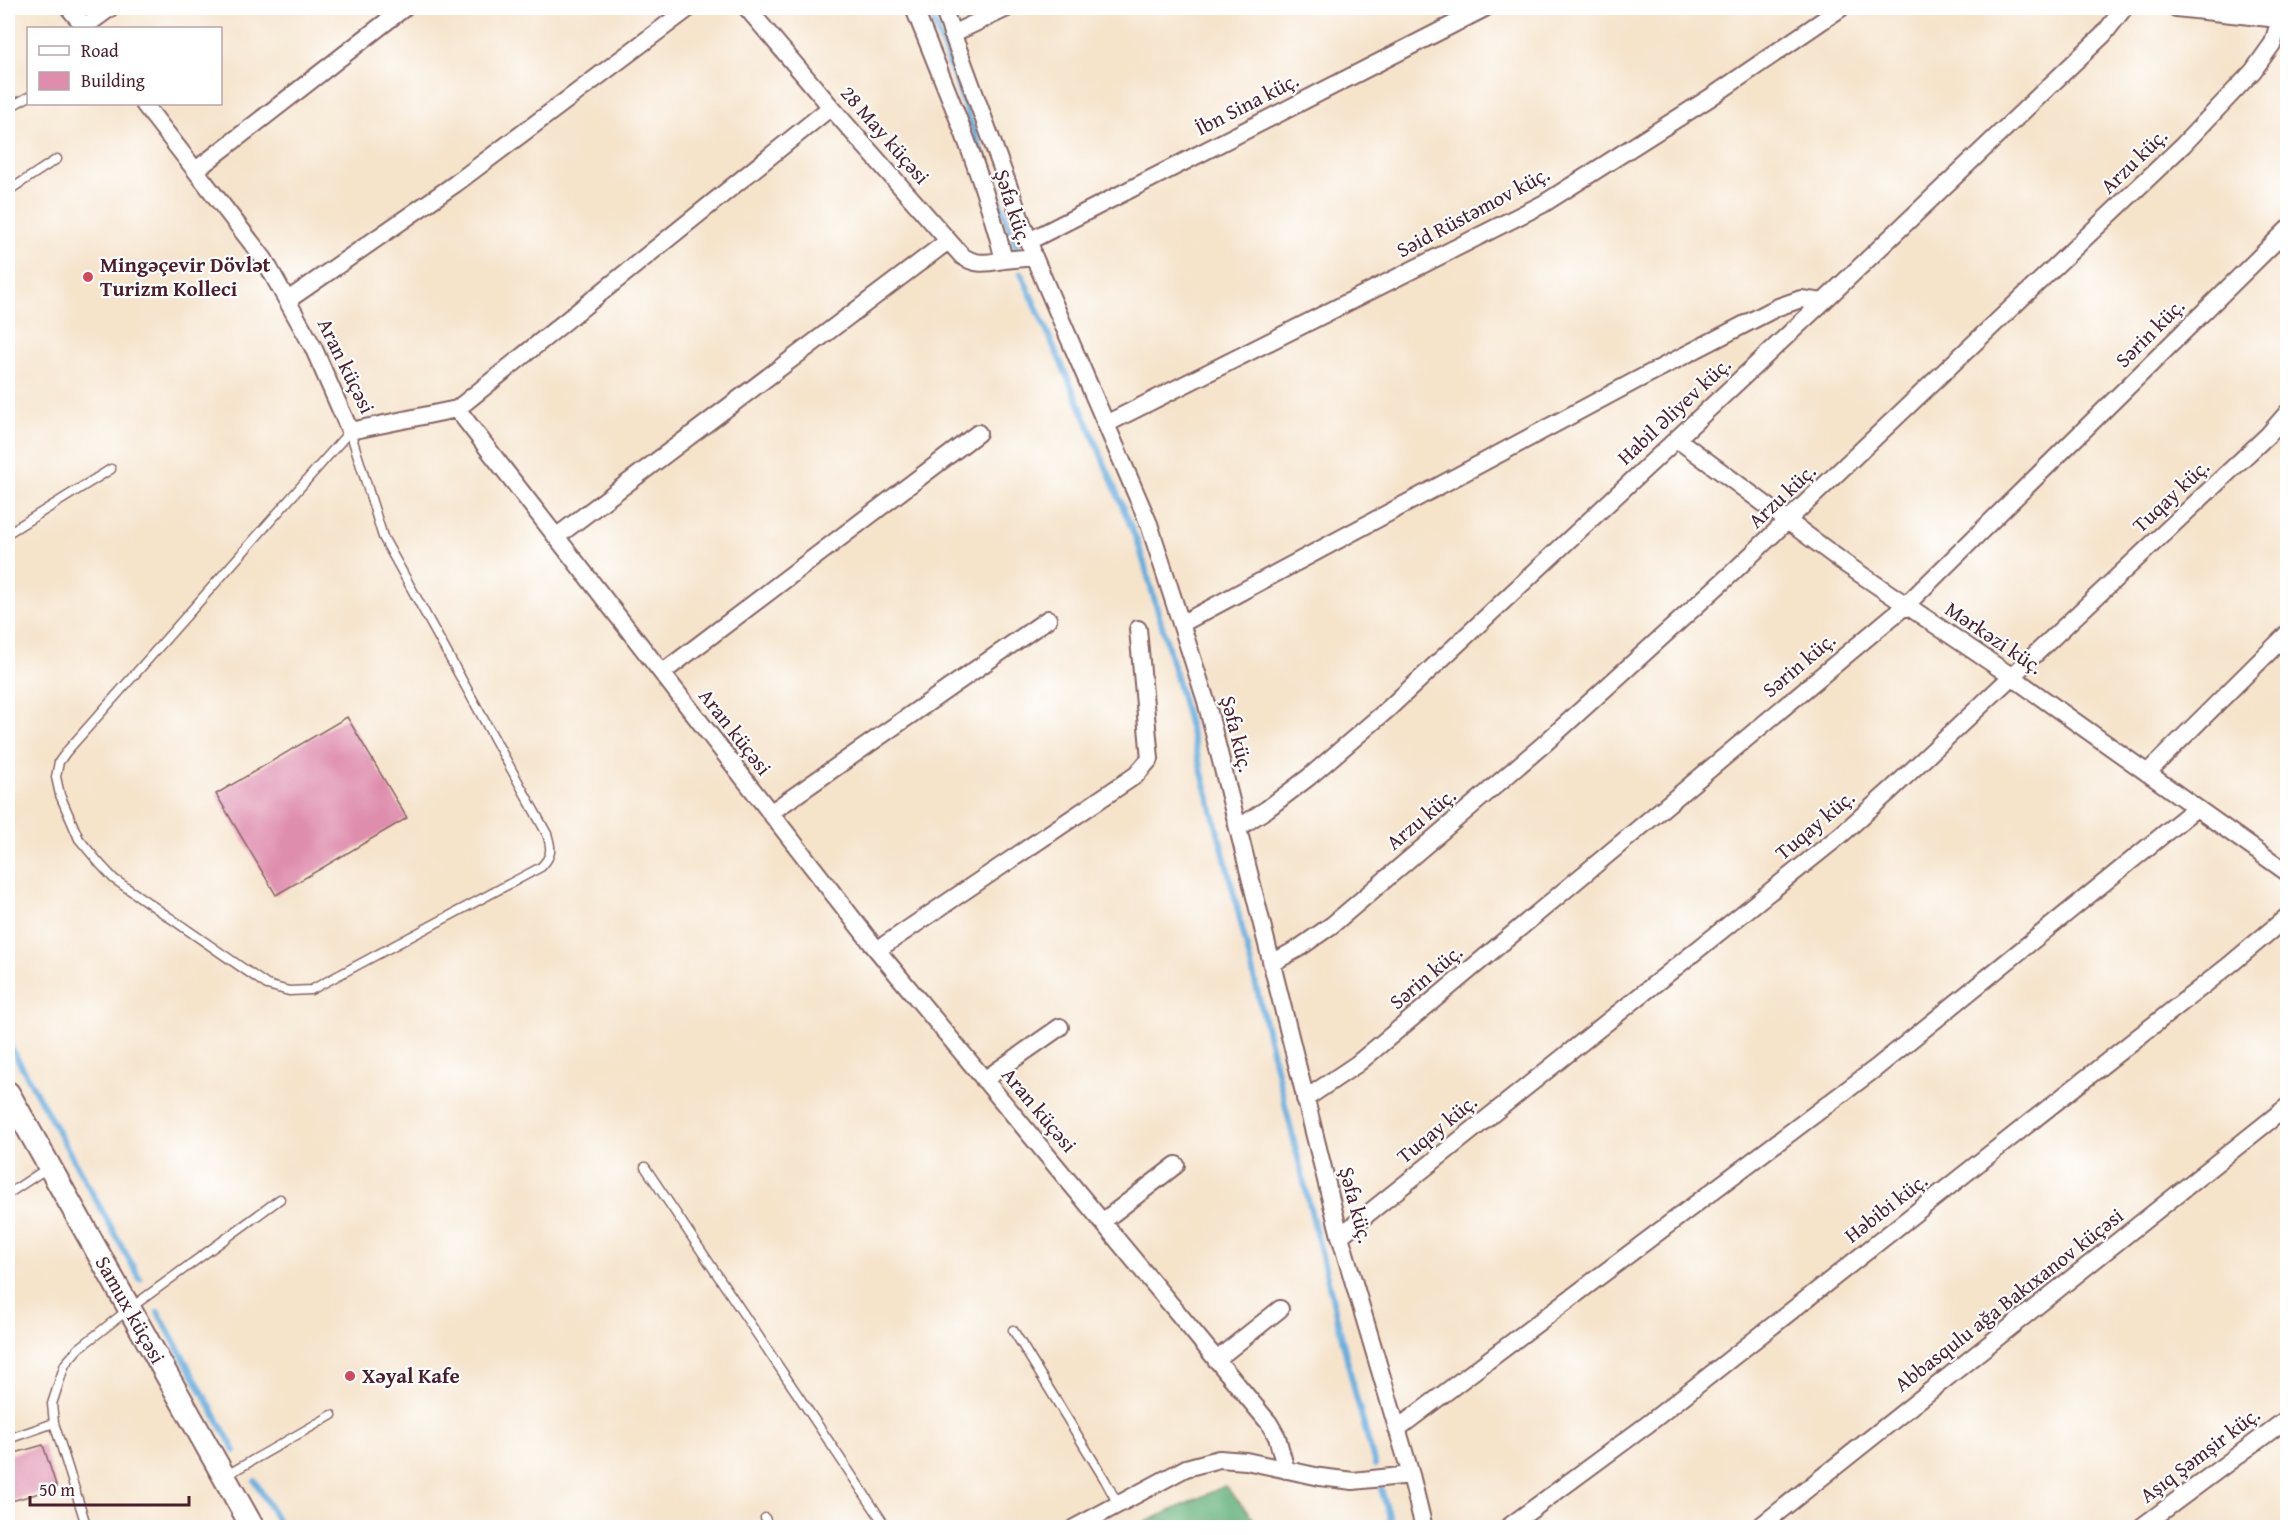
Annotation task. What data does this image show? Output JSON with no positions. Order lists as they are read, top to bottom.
{
  "streets": {
    "main road": ["Samux küçəsi"],
    "street": [
      "İbn Sina küç.",
      "28 May küçəsi",
      "Arzu küç.",
      "Şəfa küç.",
      "Səid Rüstəmov küç.",
      "Sərin küç.",
      "Aran küçəsi",
      "Habil Əliyev küç.",
      "Tuqay küç.",
      "Mərkəzi küç.",
      "Həbibi küç.",
      "Abbasqulu ağa Bakıxanov küçəsi",
      "Aşıq Şəmşir küç."
    ]
  },
  "crossings": [
    ["İbn Sina küç.", "Şəfa küç."],
    ["28 May küçəsi", "Şəfa küç."],
    ["Arzu küç.", "Şəfa küç."],
    ["Arzu küç.", "Mərkəzi küç."],
    ["Şəfa küç.", "Səid Rüstəmov küç."],
    ["Şəfa küç.", "Sərin küç."],
    ["Şəfa küç.", "Habil Əliyev küç."],
    ["Şəfa küç.", "Tuqay küç."],
    ["Sərin küç.", "Mərkəzi küç."],
    ["Habil Əliyev küç.", "Mərkəzi küç."],
    ["Tuqay küç.", "Mərkəzi küç."]
  ],
  "places": ["Mingəçevir Dövlət Turizm Kolleci", "Xəyal Kafe"],
  "legend": ["Road", "Building"],
  "scale_bar": "50 m"
}
